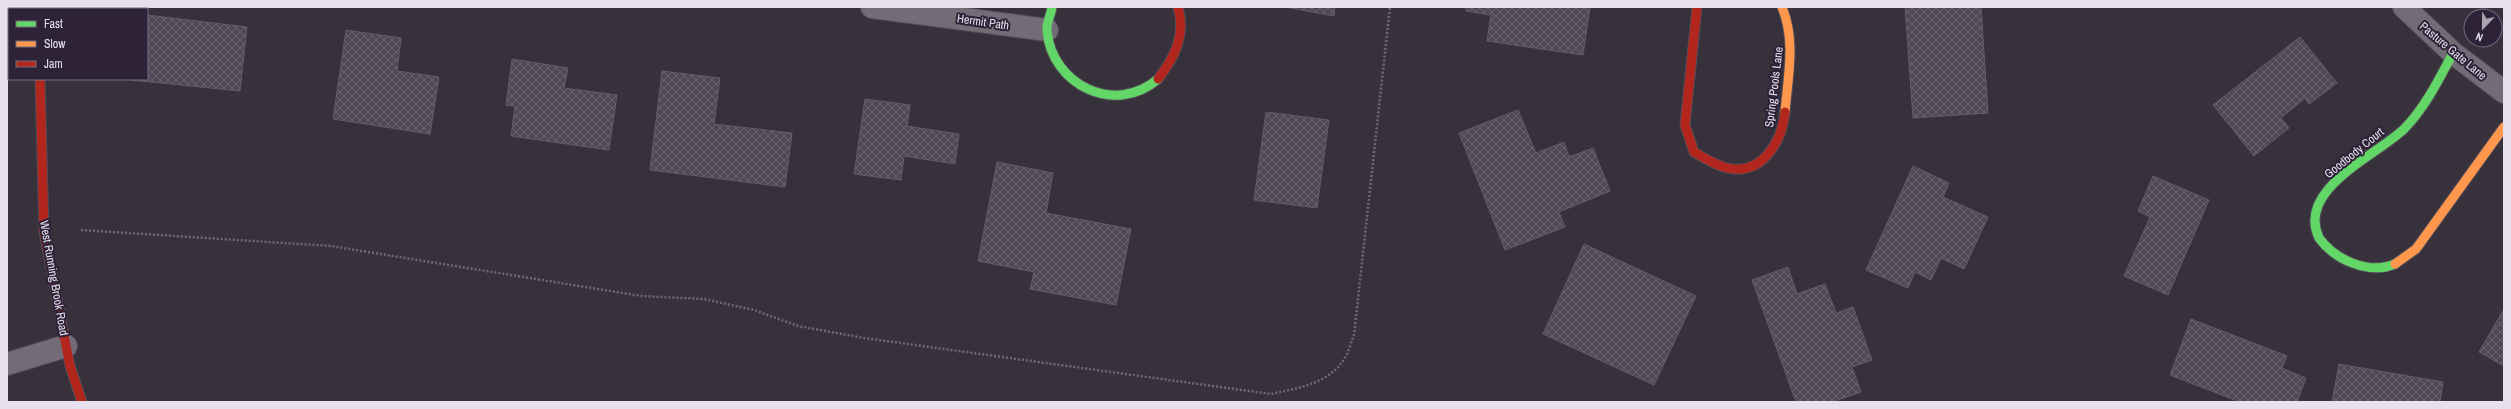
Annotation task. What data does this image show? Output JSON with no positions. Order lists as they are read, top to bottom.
{
  "streets": {
    "street": [
      "Hermit Path",
      "Pasture Gate Lane",
      "Spring Pools Lane",
      "Goodbody Court",
      "West Running Brook Road"
    ]
  },
  "crossings": [
    ["Pasture Gate Lane", "Goodbody Court"]
  ],
  "legend": ["Fast", "Slow", "Jam"],
  "north": "bottom"
}
